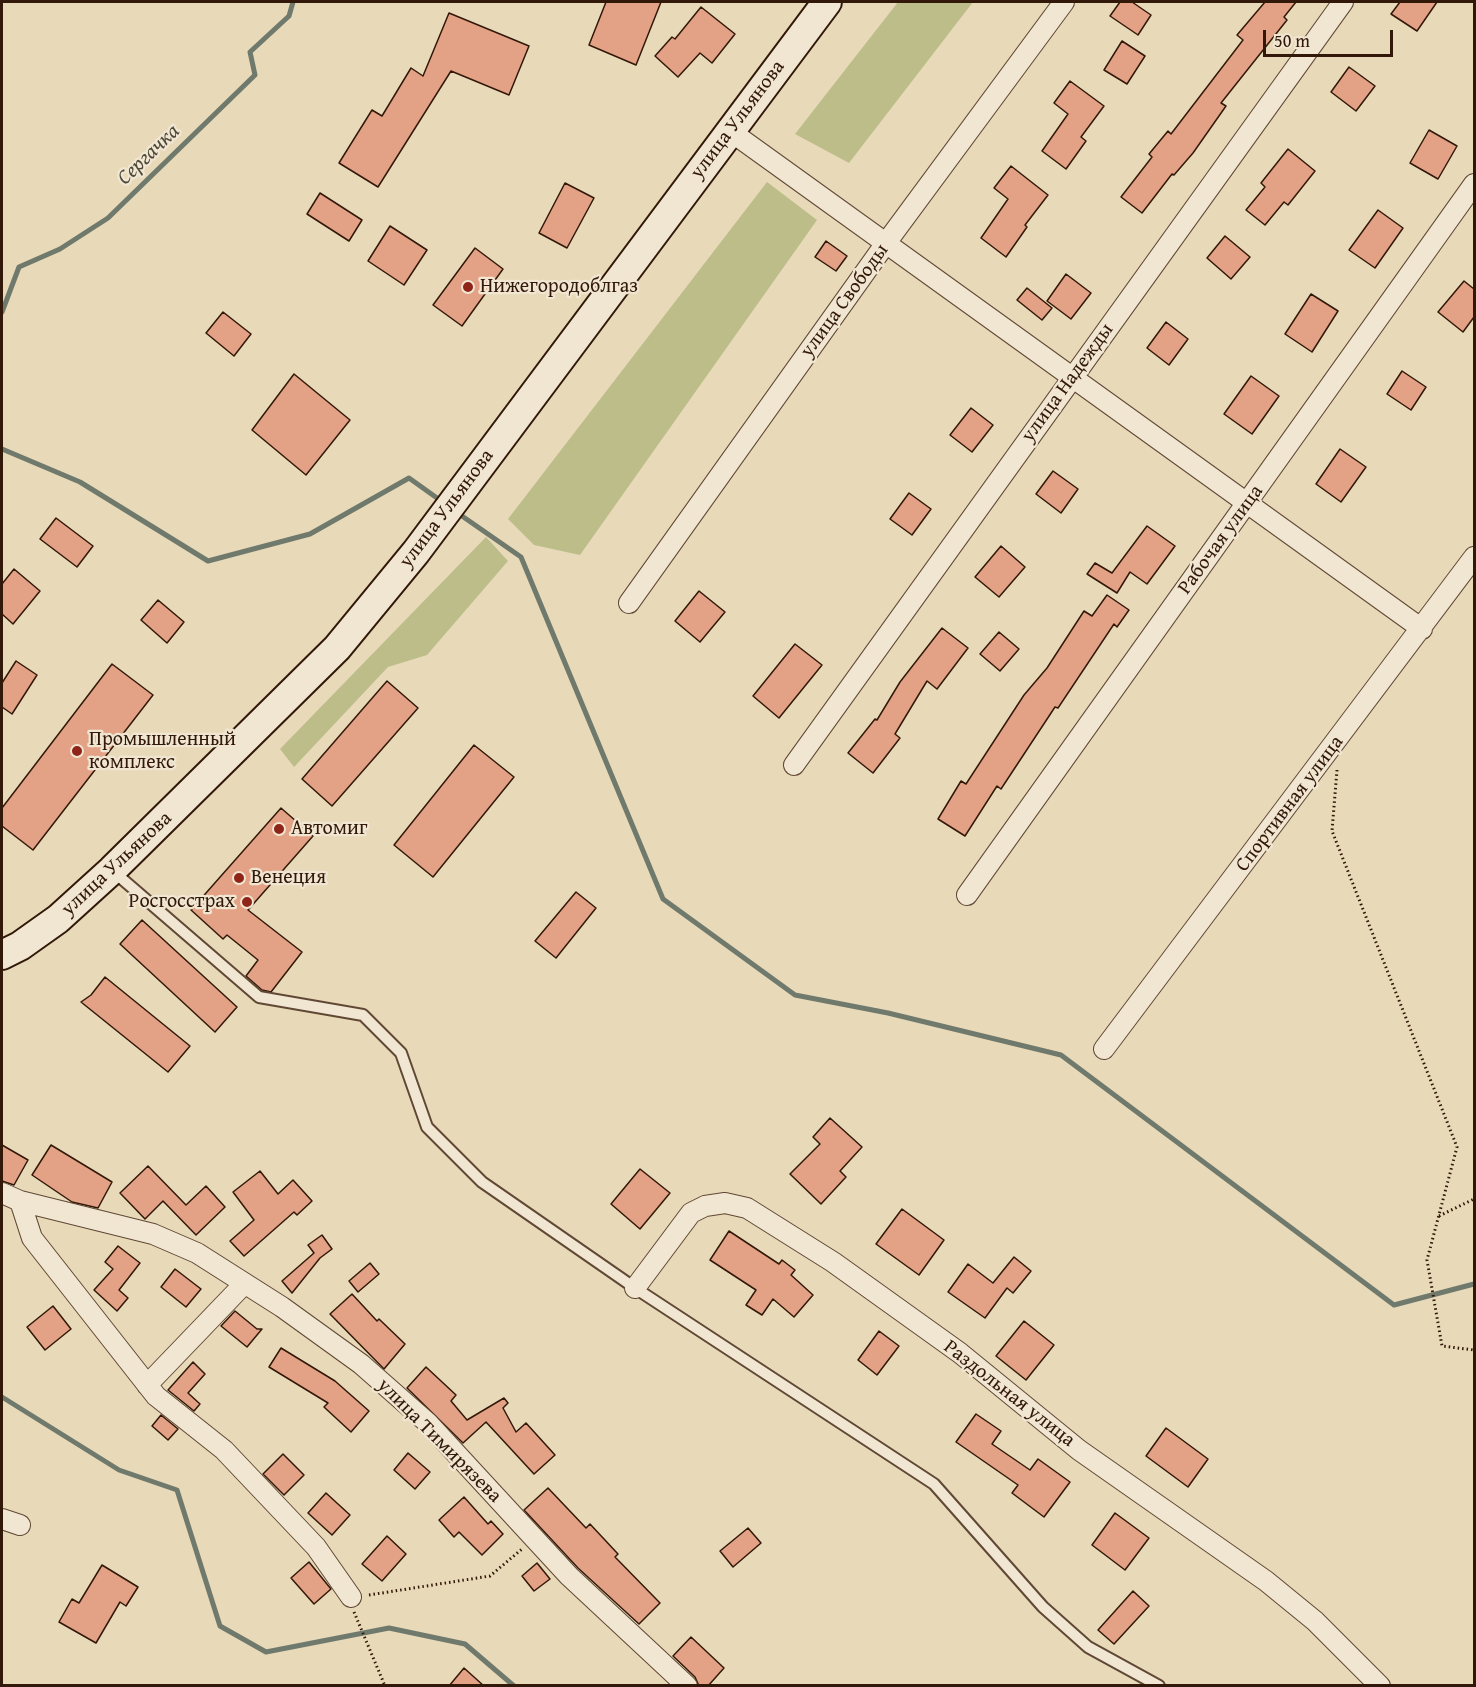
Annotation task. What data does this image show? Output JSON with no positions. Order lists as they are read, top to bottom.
{
  "streets": {
    "main road": ["улица Ульянова"],
    "street": [
      "улица Свободы",
      "улица Надежды",
      "Рабочая улица",
      "Спортивная улица",
      "Раздольная улица",
      "улица Тимирязева"
    ]
  },
  "water": ["Сергачка"],
  "places": [
    "Нижегородоблгаз",
    "Промышленный комплекс",
    "Автомиг",
    "Венеция",
    "Росгосстрах"
  ],
  "scale_bar": "50 m"
}
